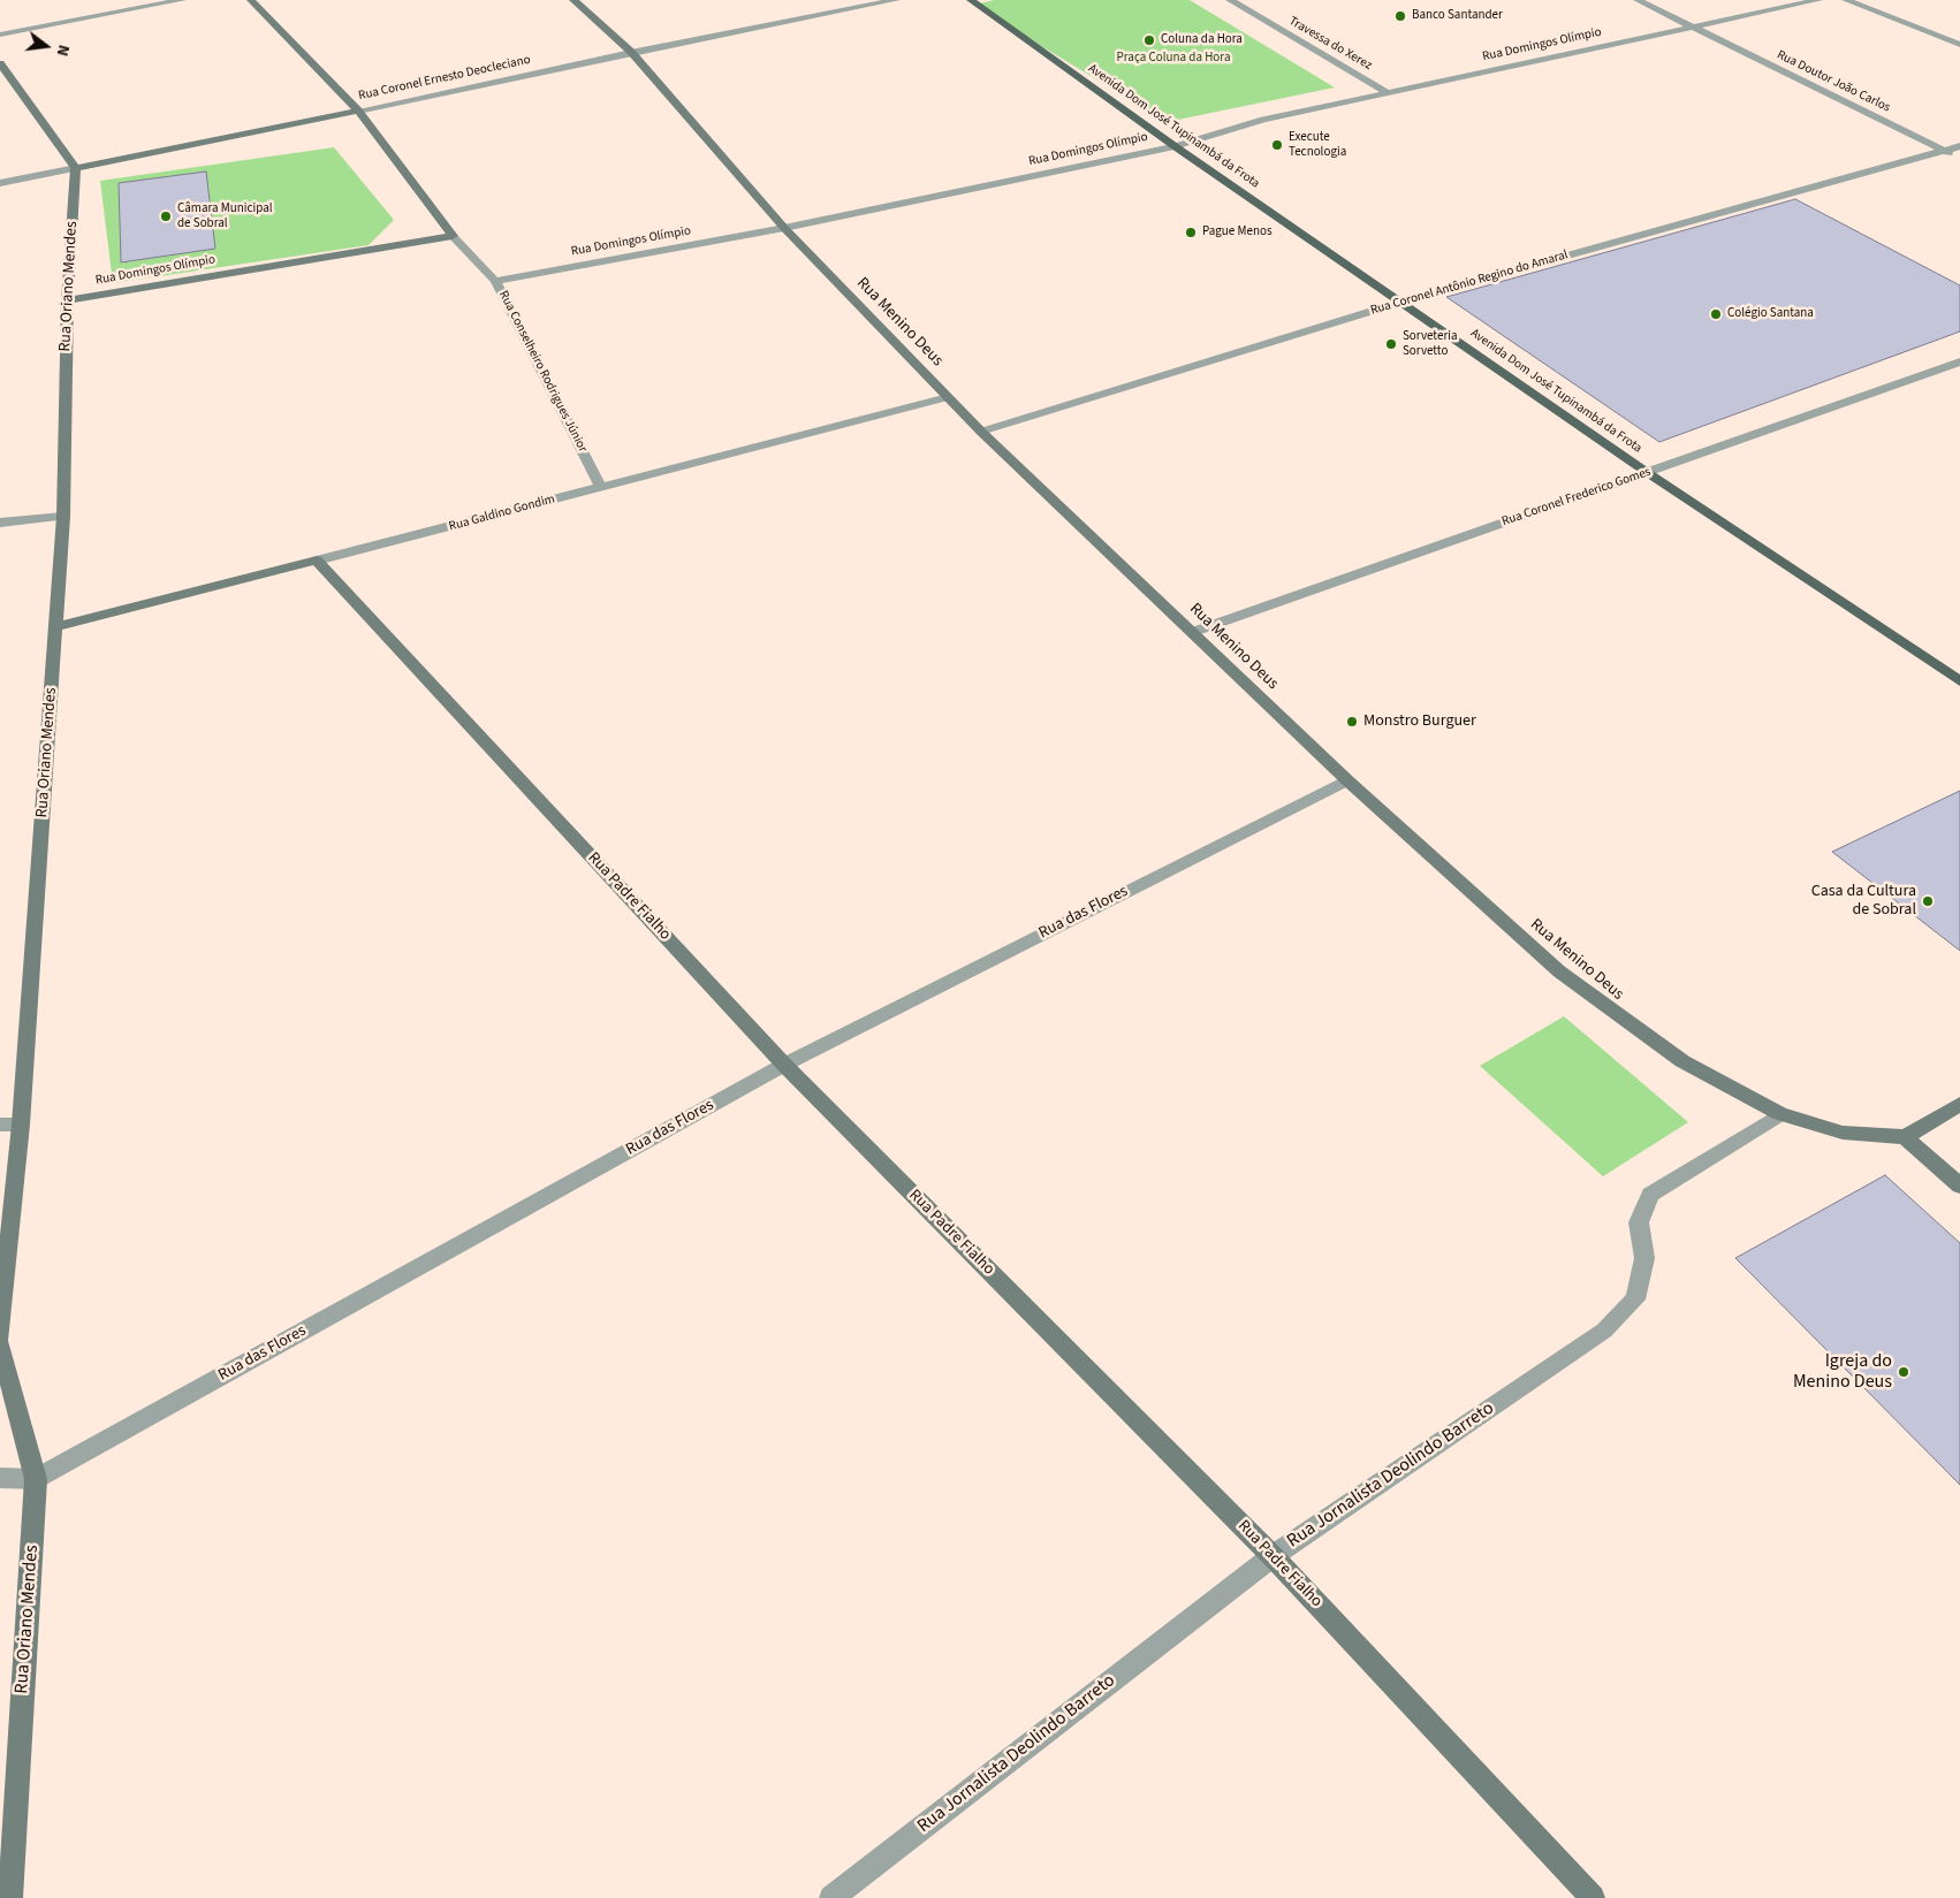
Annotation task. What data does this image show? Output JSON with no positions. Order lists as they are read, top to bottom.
{
  "streets": {
    "main road": [
      "Rua Domingos Olímpio",
      "Rua Coronel Ernesto Deocleciano",
      "Avenida Dom José Tupinambá da Frota",
      "Rua Oriano Mendes",
      "Rua Menino Deus",
      "Rua Conselheiro Rodrigues Júnior",
      "Rua Galdino Gondim",
      "Rua Padre Fialho"
    ],
    "street": [
      "Travessa do Xerez",
      "Rua Doutor João Carlos",
      "Rua Coronel Antônio Regino do Amaral",
      "Rua Coronel Frederico Gomes",
      "Rua das Flores",
      "Rua Jornalista Deolindo Barreto"
    ]
  },
  "crossings": [
    ["Travessa do Xerez", "Rua Domingos Olímpio"],
    ["Rua Domingos Olímpio", "Rua Doutor João Carlos"],
    ["Rua Domingos Olímpio", "Avenida Dom José Tupinambá da Frota"],
    ["Rua Domingos Olímpio", "Rua Oriano Mendes"],
    ["Rua Domingos Olímpio", "Rua Menino Deus"],
    ["Rua Domingos Olímpio", "Rua Conselheiro Rodrigues Júnior"],
    ["Rua Coronel Ernesto Deocleciano", "Rua Oriano Mendes"],
    ["Rua Coronel Ernesto Deocleciano", "Rua Menino Deus"],
    ["Rua Coronel Ernesto Deocleciano", "Rua Conselheiro Rodrigues Júnior"],
    ["Rua Doutor João Carlos", "Rua Coronel Antônio Regino do Amaral"],
    ["Avenida Dom José Tupinambá da Frota", "Rua Coronel Antônio Regino do Amaral"],
    ["Avenida Dom José Tupinambá da Frota", "Rua Coronel Frederico Gomes"],
    ["Rua Coronel Antônio Regino do Amaral", "Rua Menino Deus"],
    ["Rua Oriano Mendes", "Rua Galdino Gondim"],
    ["Rua Oriano Mendes", "Rua das Flores"],
    ["Rua Menino Deus", "Rua Coronel Frederico Gomes"],
    ["Rua Menino Deus", "Rua Galdino Gondim"],
    ["Rua Menino Deus", "Rua das Flores"],
    ["Rua Menino Deus", "Rua Jornalista Deolindo Barreto"],
    ["Rua Conselheiro Rodrigues Júnior", "Rua Galdino Gondim"],
    ["Rua Galdino Gondim", "Rua Padre Fialho"],
    ["Rua Padre Fialho", "Rua das Flores"],
    ["Rua Padre Fialho", "Rua Jornalista Deolindo Barreto"]
  ],
  "parks": ["Praça Coluna da Hora"],
  "places": [
    "Banco Santander",
    "Coluna da Hora",
    "Execute Tecnologia",
    "Câmara Municipal de Sobral",
    "Pague Menos",
    "Colégio Santana",
    "Sorveteria Sorvetto",
    "Monstro Burguer",
    "Casa da Cultura de Sobral",
    "Igreja do Menino Deus"
  ],
  "north": "right"
}
